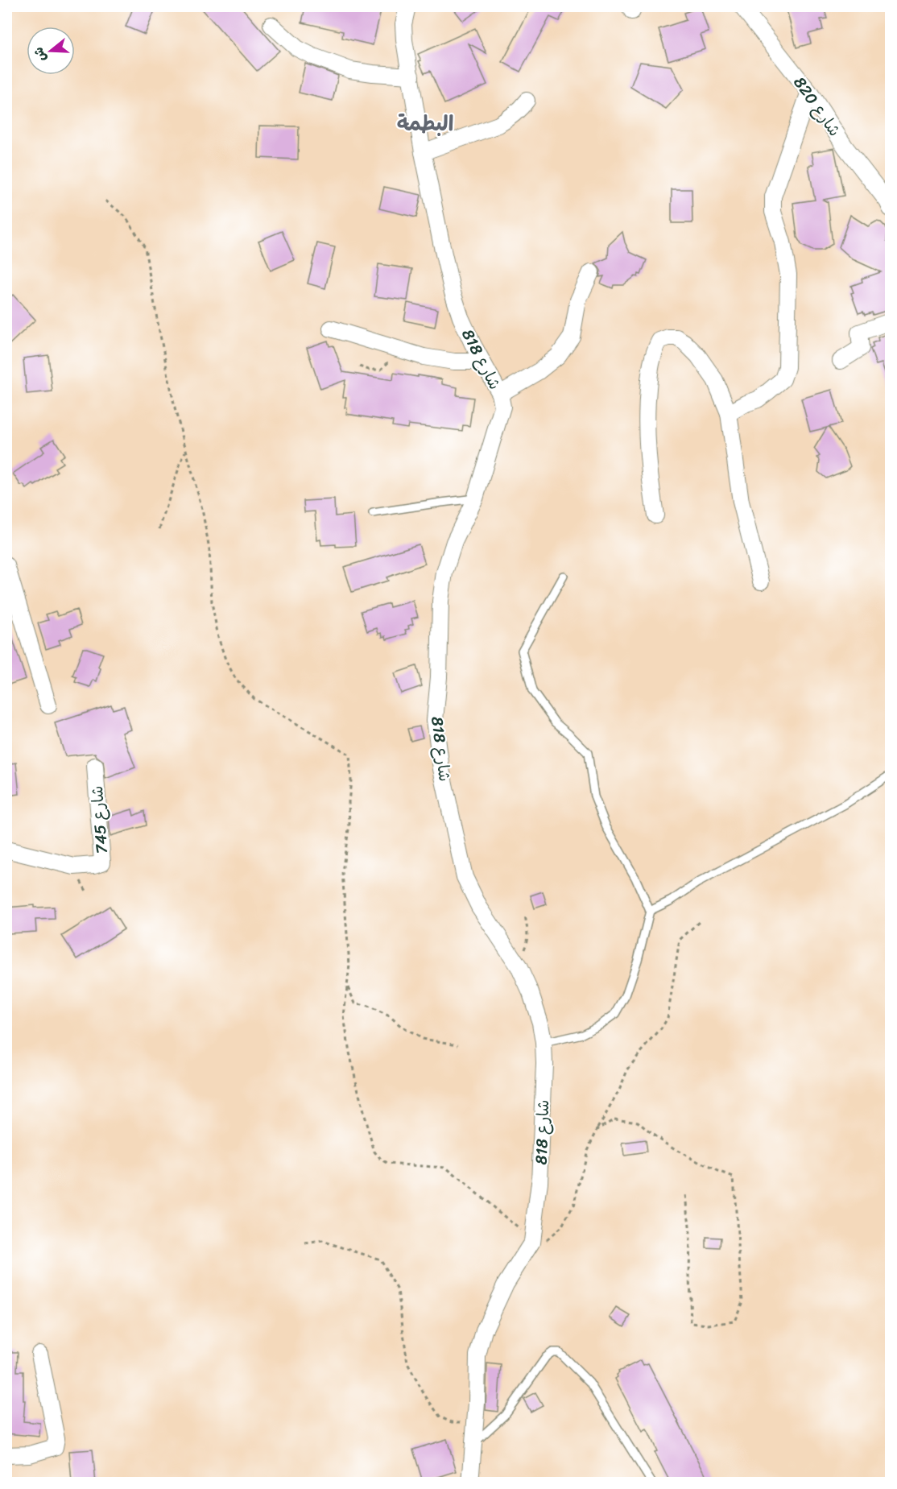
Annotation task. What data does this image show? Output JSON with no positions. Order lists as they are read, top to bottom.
{
  "streets": {
    "street": ["شارع 820", "شارع 818", "شارع 745"]
  },
  "districts": ["البطمة"],
  "north": "left"
}
